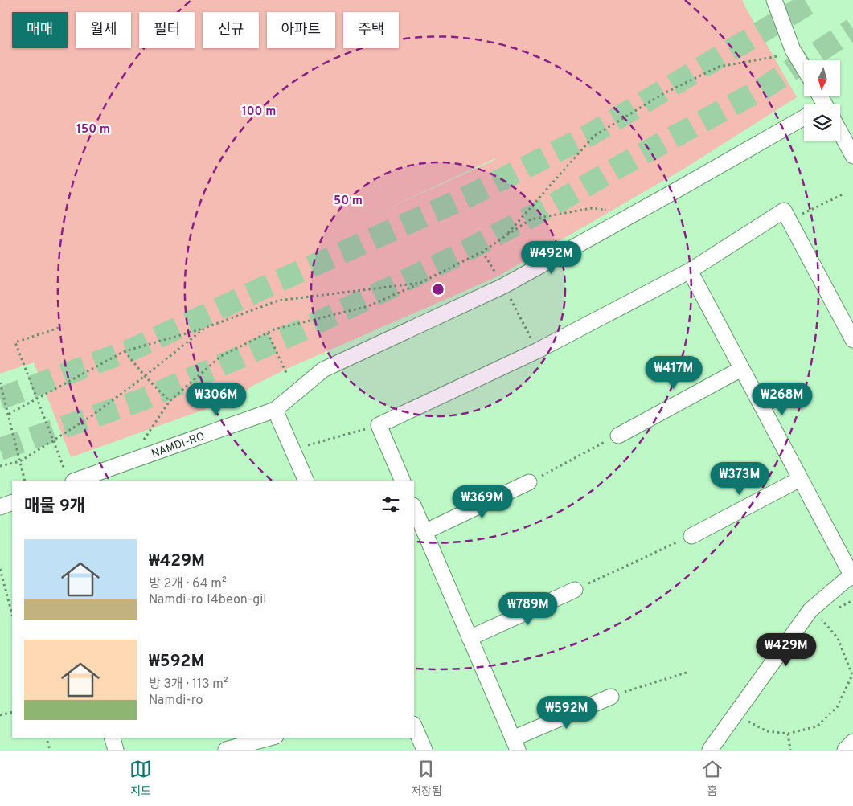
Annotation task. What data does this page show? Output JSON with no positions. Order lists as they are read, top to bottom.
{
  "streets": {
    "street": ["NAMDI-RO"]
  },
  "north": "bottom",
  "page": {
    "chip": [
      "매매",
      "월세",
      "필터",
      "신규",
      "아파트",
      "주택"
    ],
    "price": [
      "₩492M",
      "₩417M",
      "₩306M",
      "₩268M",
      "₩373M",
      "₩369M",
      "₩789M",
      "₩429M",
      "₩592M"
    ],
    "heading": "매물 9개",
    "list": [
      {
        "name": "₩429M",
        "note": "방 2개 · 64 m² · Namdi-ro 14beon-gil"
      },
      {
        "name": "₩592M",
        "note": "방 3개 · 113 m² · Namdi-ro"
      }
    ],
    "tabs": ["지도", "저장됨", "홈"]
  },
  "rings": ["100 m", "150 m", "50 m"]
}
